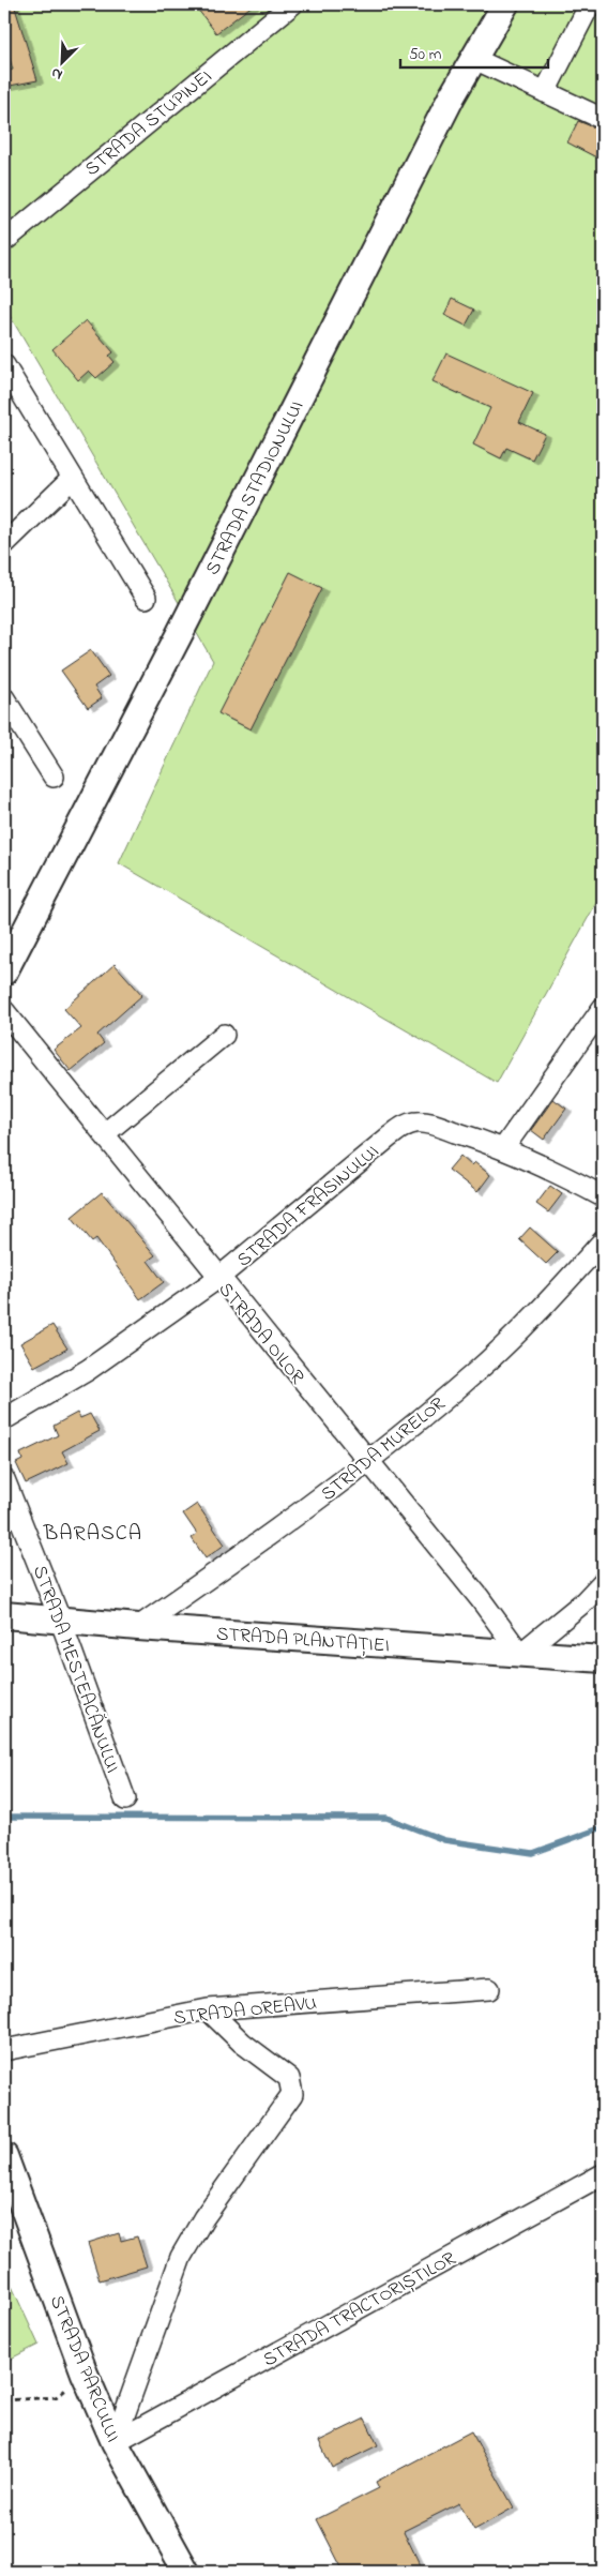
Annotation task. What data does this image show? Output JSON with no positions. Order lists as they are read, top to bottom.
{
  "streets": {
    "main road": ["STRADA STADIONULUI", "STRADA PLANTAȚIEI", "STRADA PARCULUI"],
    "street": [
      "STRADA STUPINEI",
      "STRADA FRASINULUI",
      "STRADA OILOR",
      "STRADA MURELOR",
      "STRADA MESTEACĂNULUI",
      "STRADA OREAVU",
      "STRADA TRACTORIȘTILOR"
    ]
  },
  "crossings": [
    ["STRADA FRASINULUI", "STRADA OILOR"],
    ["STRADA OILOR", "STRADA MURELOR"],
    ["STRADA OILOR", "STRADA PLANTAȚIEI"],
    ["STRADA MURELOR", "STRADA PLANTAȚIEI"],
    ["STRADA PLANTAȚIEI", "STRADA MESTEACĂNULUI"],
    ["STRADA TRACTORIȘTILOR", "STRADA PARCULUI"]
  ],
  "districts": ["BARASCA"],
  "scale_bar": "50 m",
  "north": "bottom left"
}
